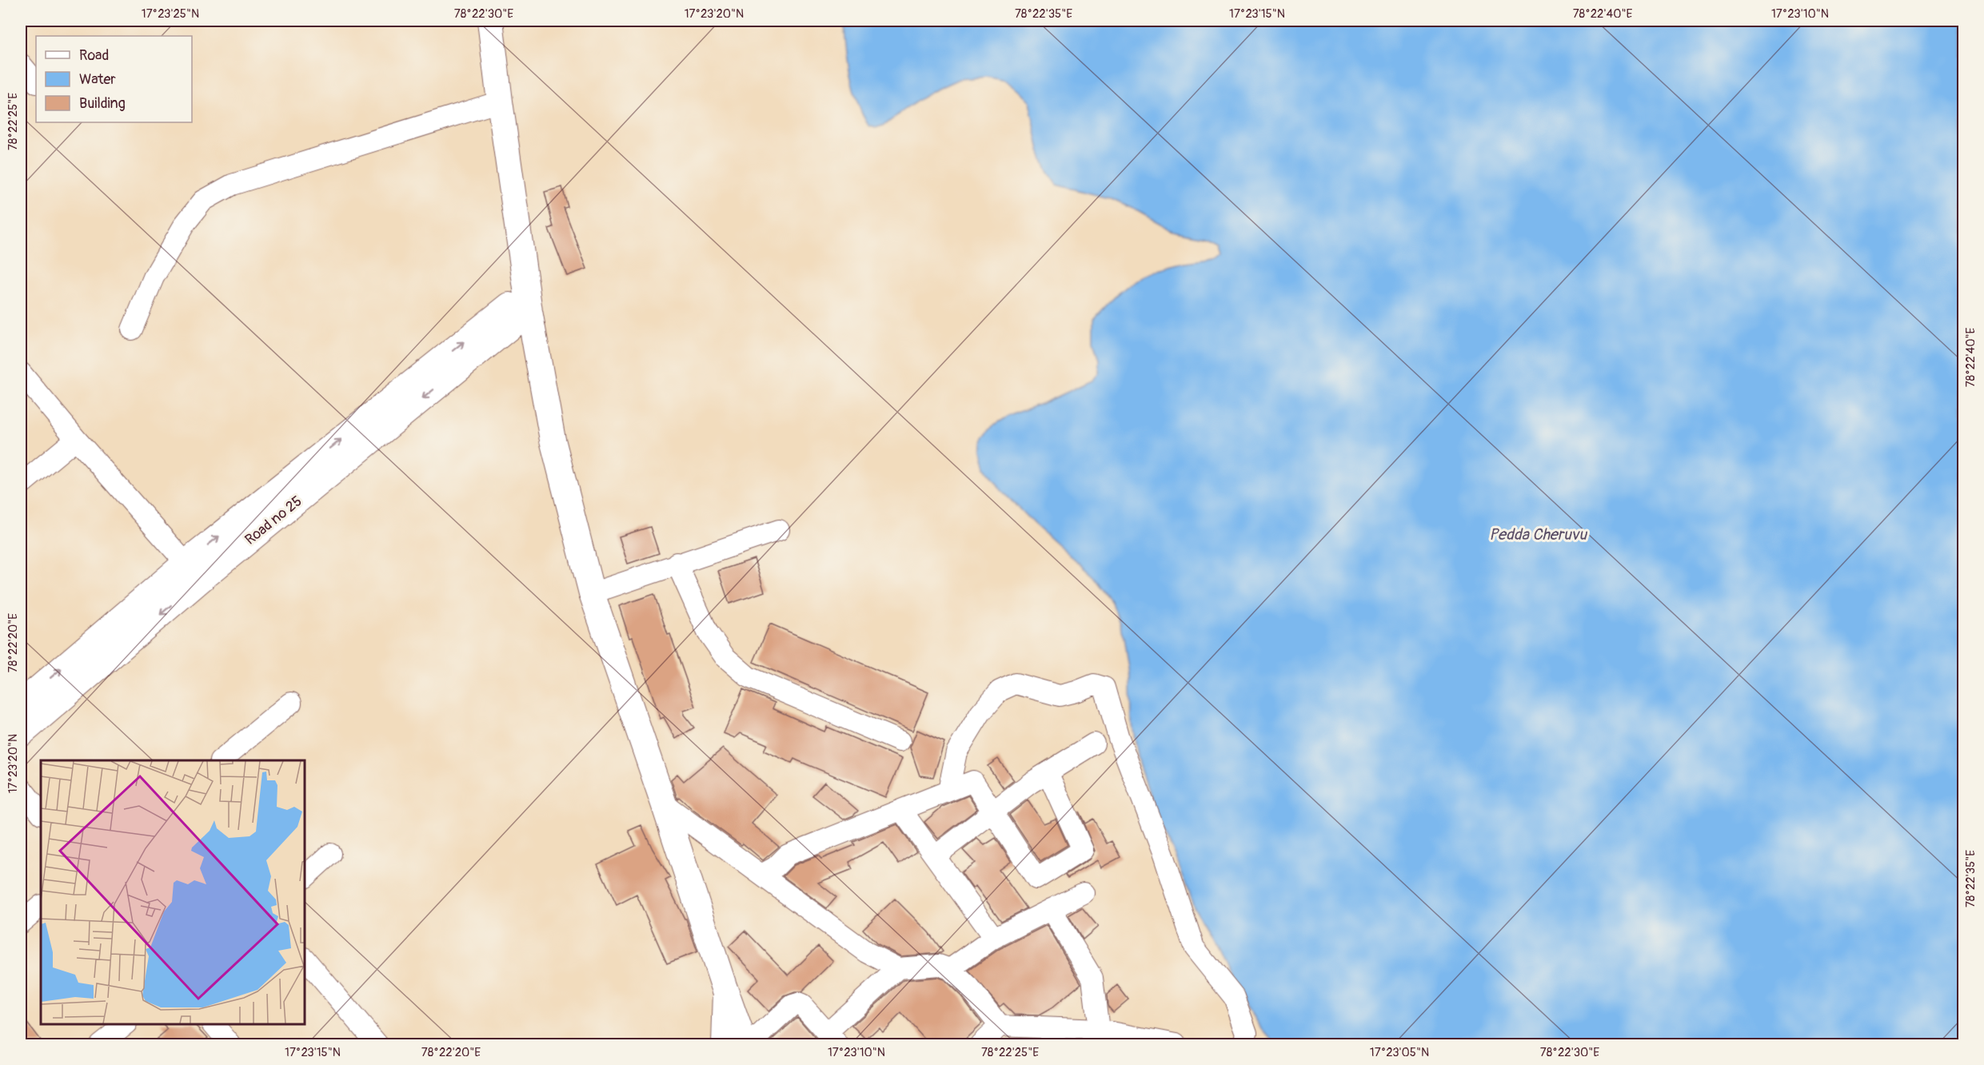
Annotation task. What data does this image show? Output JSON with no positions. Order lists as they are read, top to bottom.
{
  "streets": {
    "street": ["Road no 25"]
  },
  "water": ["Pedda Cheruvu"],
  "legend": ["Road", "Water", "Building"],
  "coordinates": [
    "17°23'25\"N",
    "78°22'30\"E",
    "17°23'20\"N",
    "78°22'35\"E",
    "17°23'15\"N",
    "78°22'40\"E",
    "17°23'10\"N",
    "78°22'25\"E",
    "78°22'20\"E",
    "17°23'05\"N"
  ]
}
